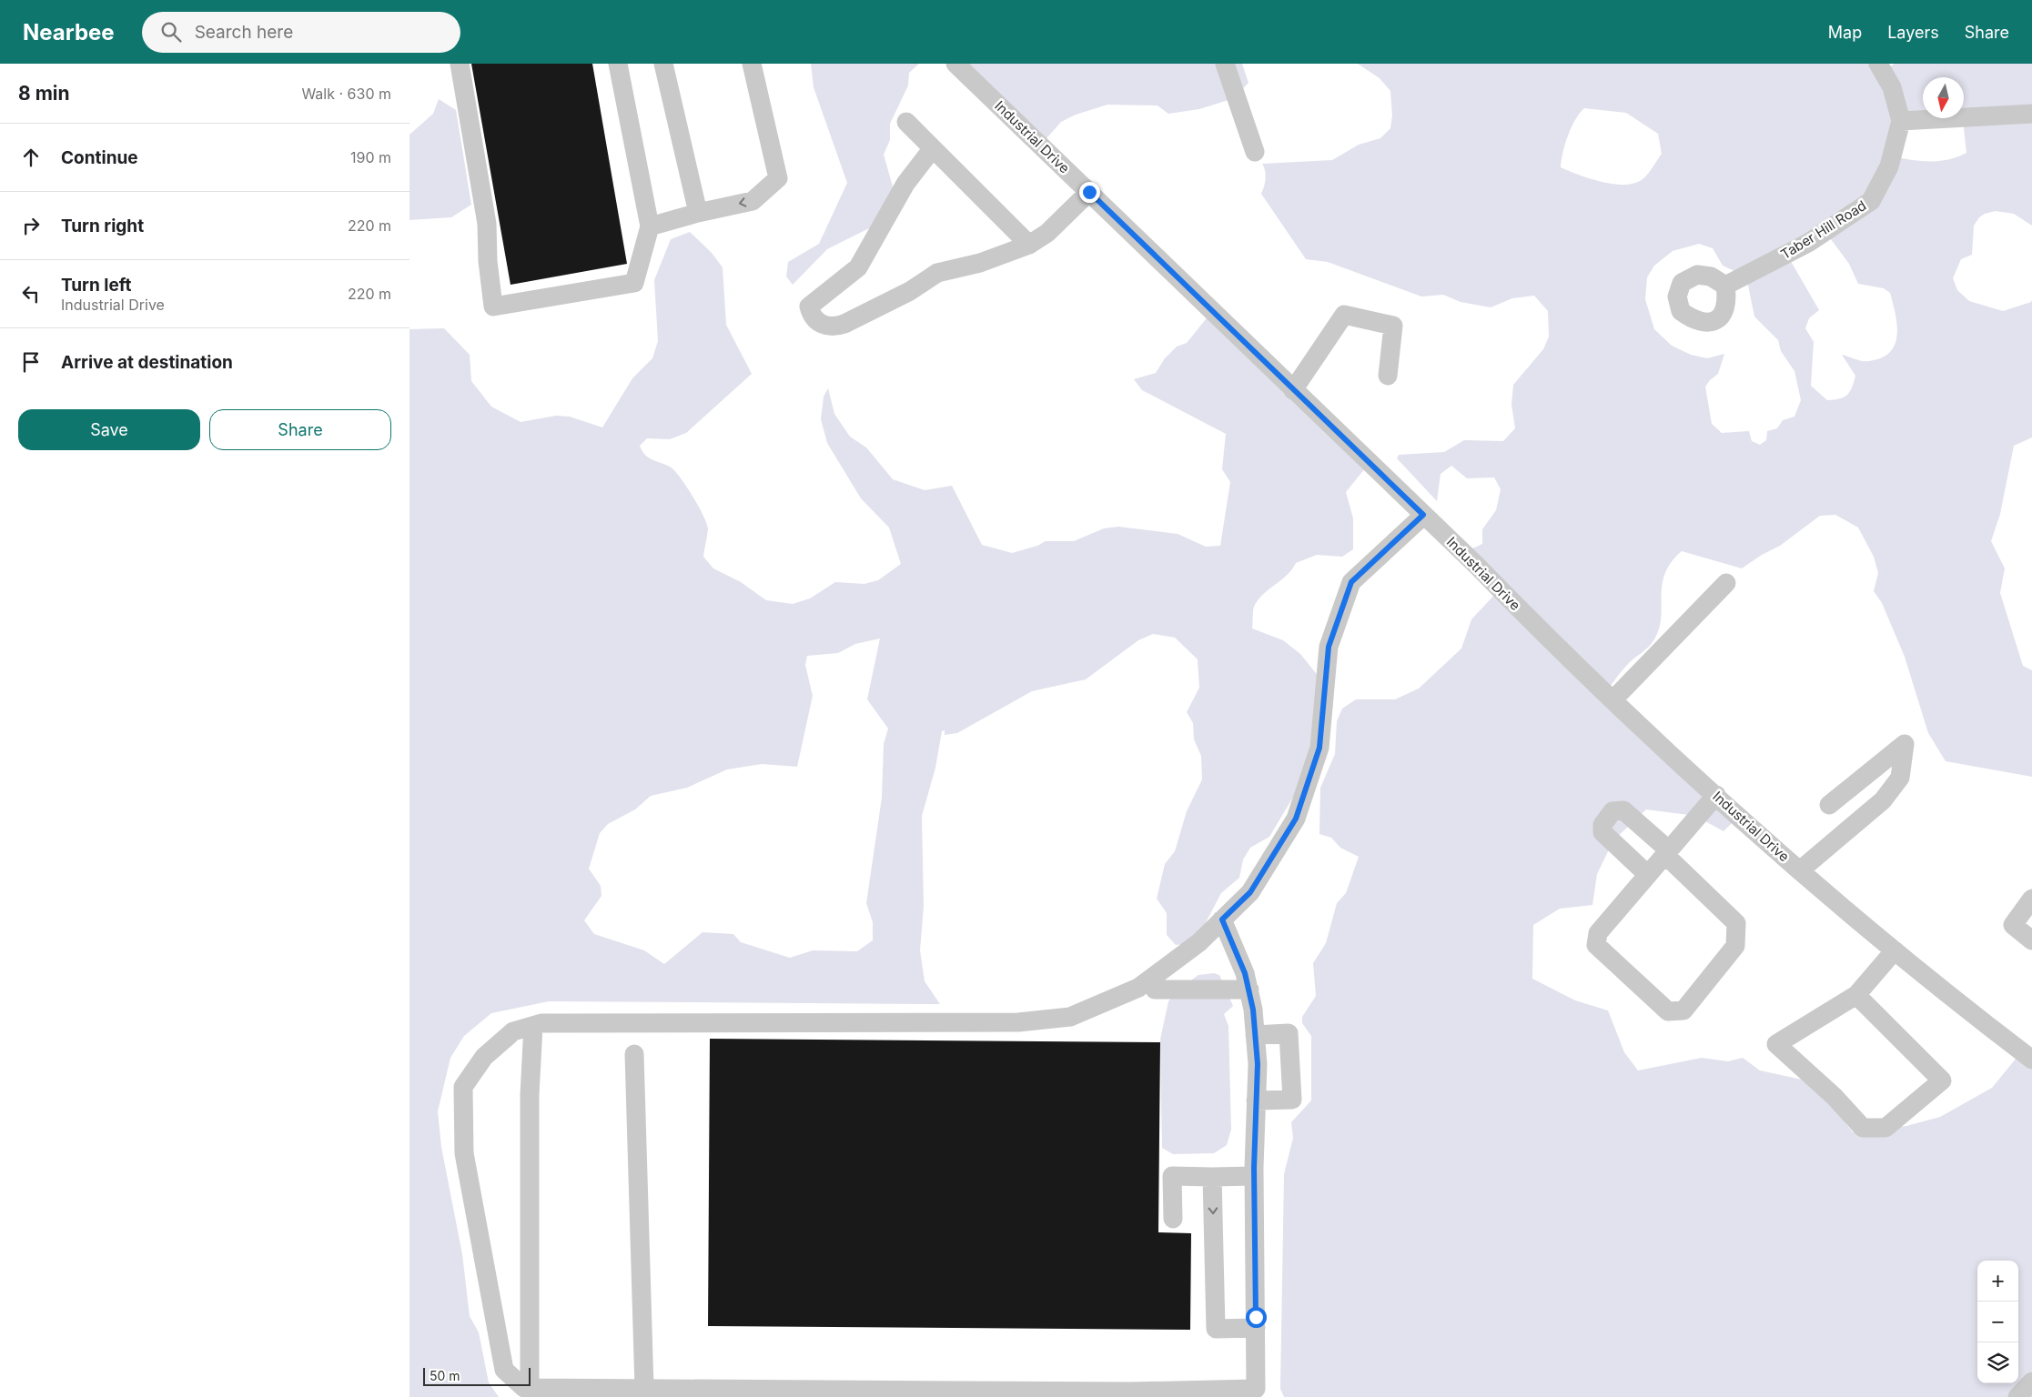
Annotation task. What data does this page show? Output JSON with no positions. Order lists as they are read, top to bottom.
{
  "streets": {
    "street": ["Industrial Drive", "Taber Hill Road"]
  },
  "scale_bar": "50 m",
  "north": "bottom",
  "page": {
    "header": "Nearbee",
    "search": "Search here",
    "nav": ["Map", "Layers", "Share"],
    "heading": ["8 min", "Walk · 630 m"],
    "list": [
      ["Continue", "190 m"],
      ["Turn right", "220 m"],
      ["Turn left", "Industrial Drive", "220 m"],
      "Arrive at destination"
    ],
    "buttons": ["Save", "Share"],
    "map_buttons": ["+", "−"],
    "scale": "50 m"
  }
}
